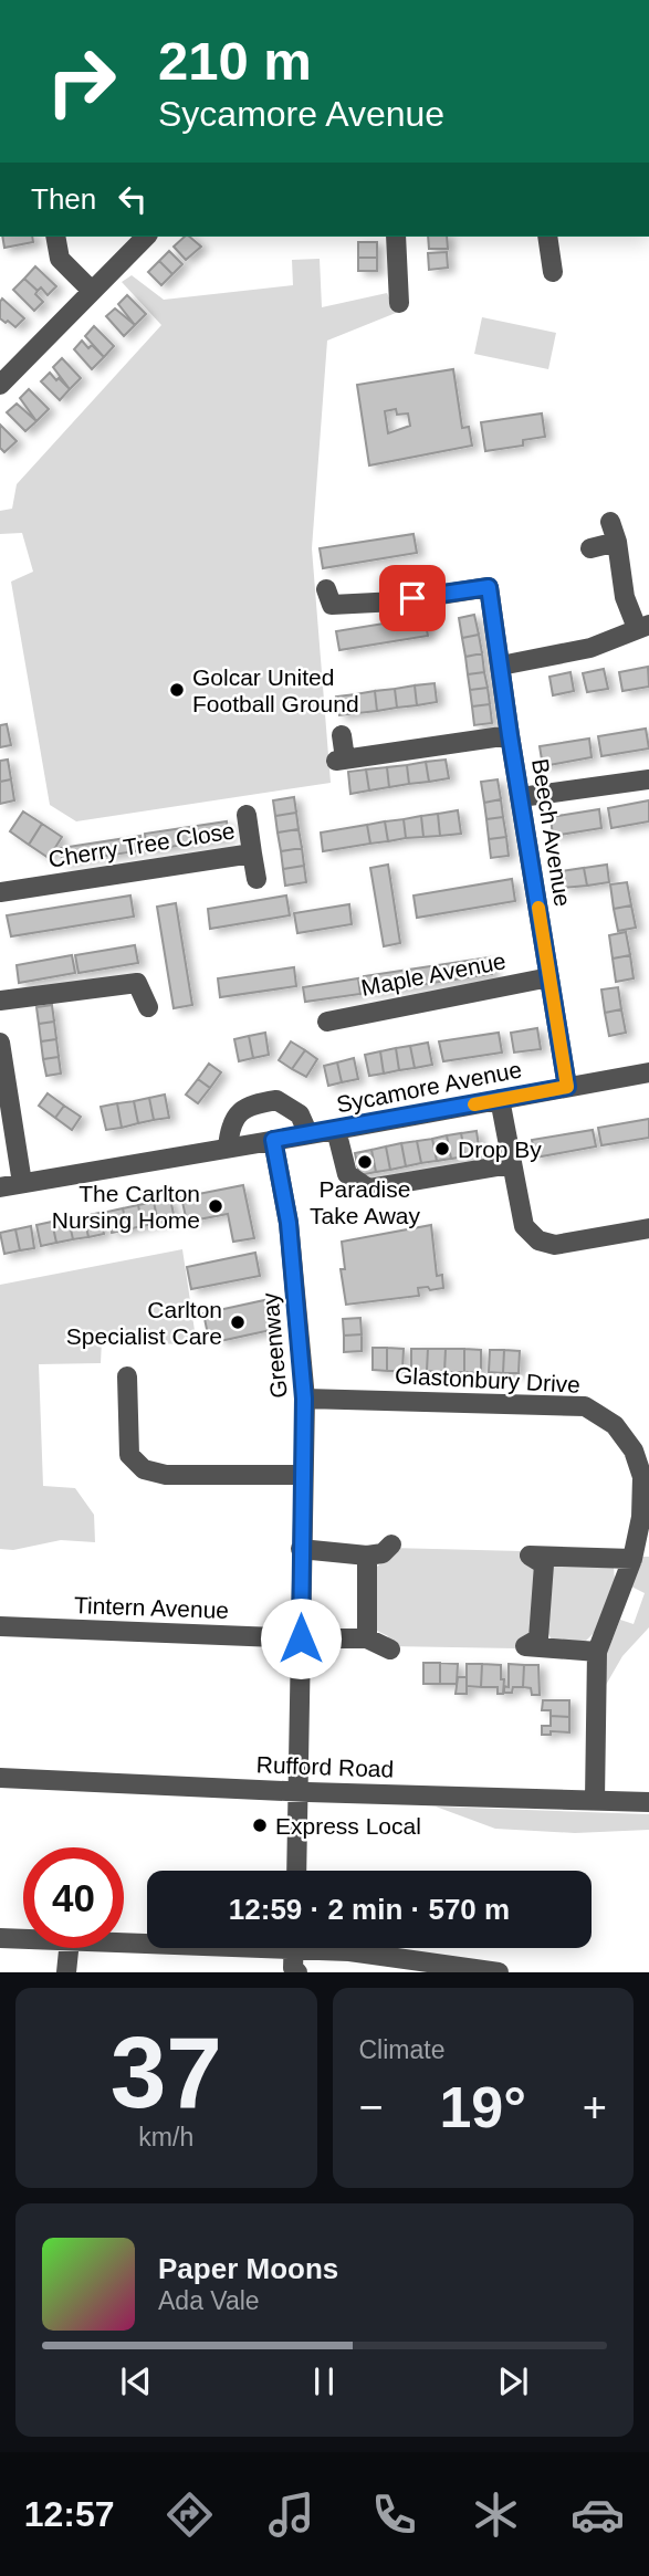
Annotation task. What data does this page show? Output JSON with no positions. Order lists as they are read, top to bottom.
{
  "streets": {
    "street": [
      "Beech Avenue",
      "Cherry Tree Close",
      "Maple Avenue",
      "Sycamore Avenue",
      "Greenway",
      "Glastonbury Drive",
      "Tintern Avenue",
      "Rufford Road"
    ]
  },
  "crossings": [
    ["Beech Avenue", "Maple Avenue"],
    ["Beech Avenue", "Sycamore Avenue"],
    ["Sycamore Avenue", "Greenway"],
    ["Greenway", "Glastonbury Drive"],
    ["Greenway", "Tintern Avenue"],
    ["Greenway", "Rufford Road"],
    ["Glastonbury Drive", "Rufford Road"]
  ],
  "places": [
    "Golcar United Football Ground",
    "Drop By",
    "Paradise Take Away",
    "The Carlton Nursing Home",
    "Carlton Specialist Care",
    "Express Local"
  ],
  "page": {
    "turn": ["210 m", "Sycamore Avenue"],
    "then": "Then",
    "limit": "40",
    "trip": "12:59 · 2 min · 570 m",
    "tile": [
      ["37", "km/h"],
      "Climate"
    ],
    "heat": ["−", "19°", "+"],
    "song": ["Paper Moons", "Ada Vale"],
    "tabs": "12:57"
  }
}
